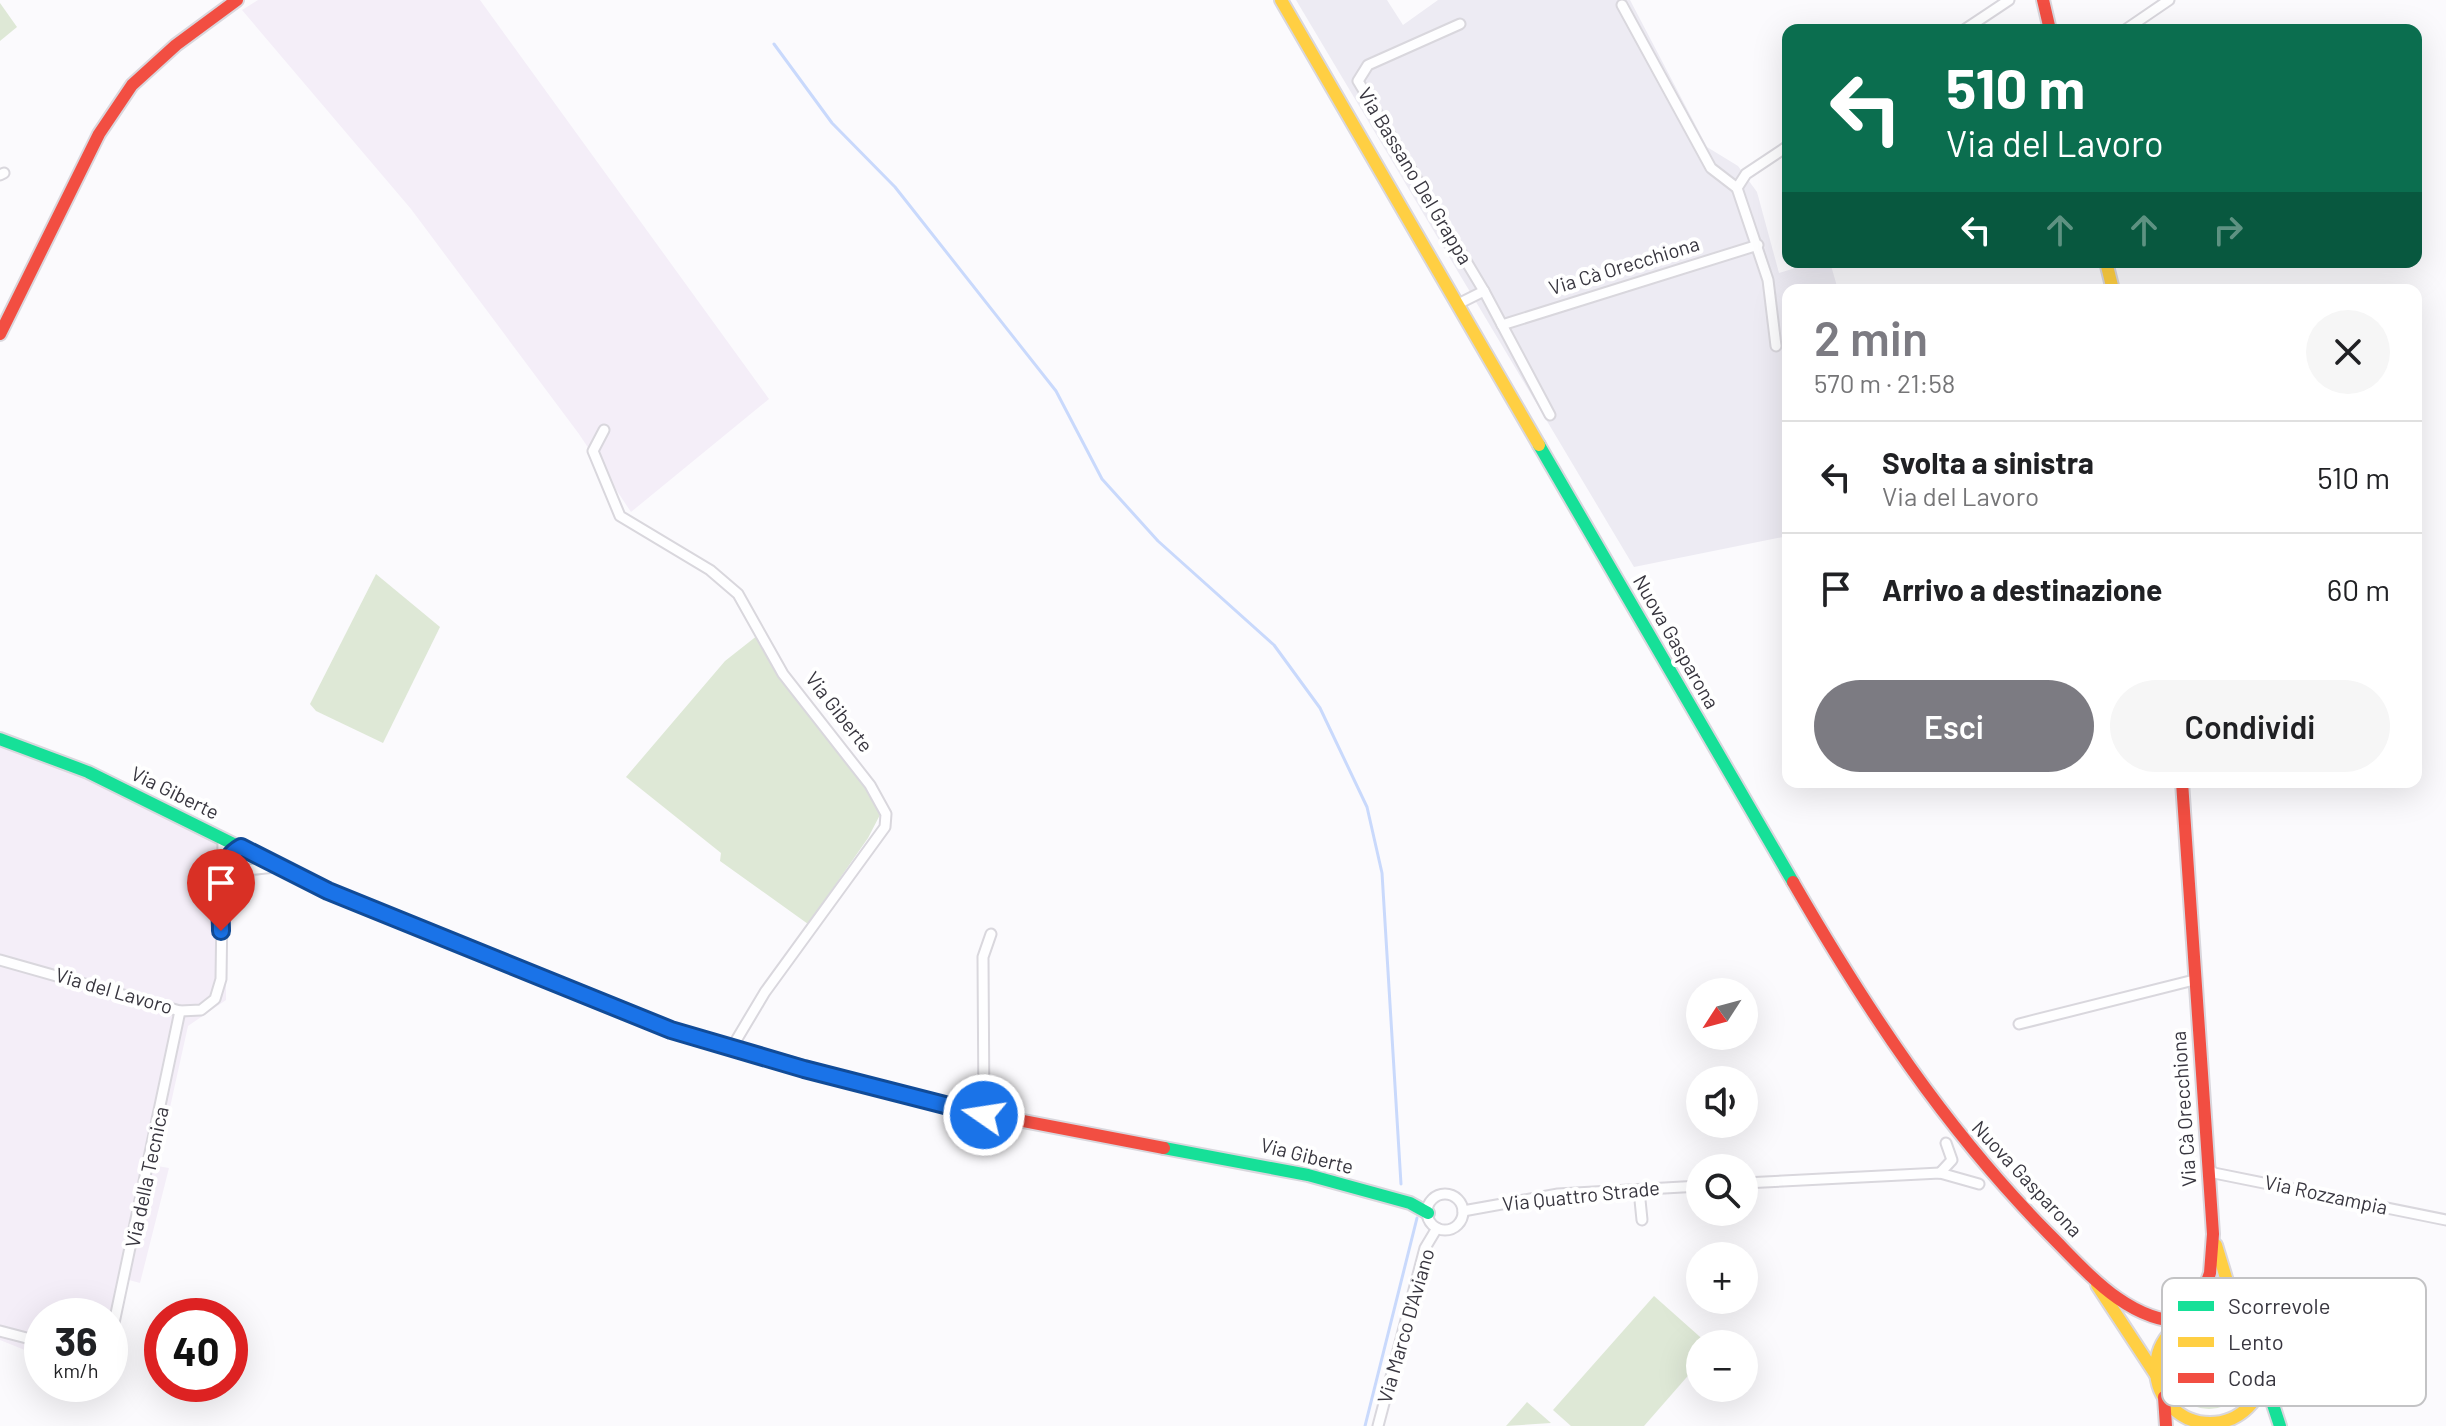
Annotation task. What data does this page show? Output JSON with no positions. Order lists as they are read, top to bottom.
{
  "streets": {
    "main road": ["Via Cà Orecchiona", "Nuova Gasparona", "Via Giberte"],
    "street": [
      "Via Bassano Del Grappa",
      "Via del Lavoro",
      "Via della Tecnica",
      "Via Rozzampia",
      "Via Quattro Strade",
      "Via Marco D'Aviano"
    ]
  },
  "crossings": [
    ["Via Bassano Del Grappa", "Via Cà Orecchiona"],
    ["Via Cà Orecchiona", "Via Rozzampia"],
    ["Via Giberte", "Via del Lavoro"],
    ["Via Giberte", "Via Quattro Strade"],
    ["Via Giberte", "Via Marco D'Aviano"],
    ["Via del Lavoro", "Via della Tecnica"],
    ["Via Quattro Strade", "Via Marco D'Aviano"]
  ],
  "legend": ["Scorrevole", "Lento", "Coda"],
  "north": "bottom left",
  "page": {
    "turn": ["510 m", "Via del Lavoro"],
    "heading": ["2 min", "570 m · 21:58"],
    "list": [
      {
        "name": "Svolta a sinistra",
        "note": "Via del Lavoro",
        "value": "510 m"
      },
      {
        "name": "Arrivo a destinazione",
        "value": "60 m"
      }
    ],
    "buttons": ["Esci", "Condividi"],
    "map_buttons": ["+", "−"],
    "speed": "36 km/h",
    "limit": "40"
  }
}
